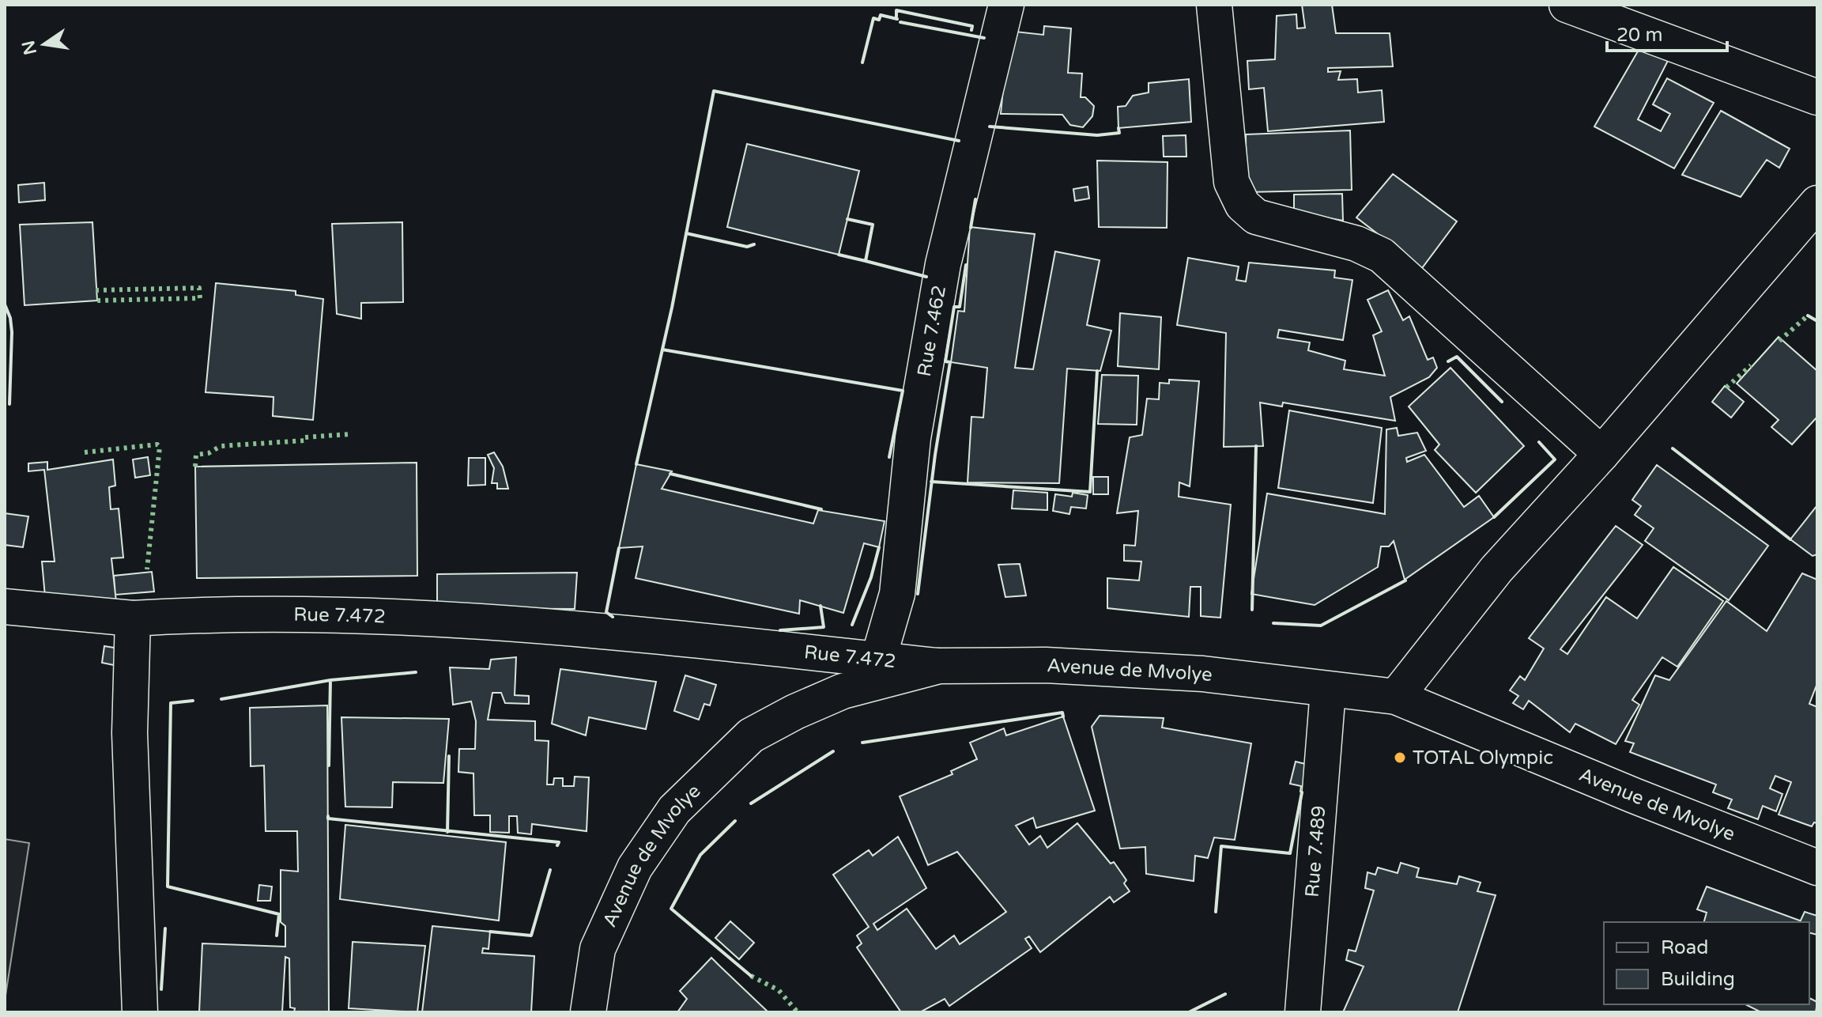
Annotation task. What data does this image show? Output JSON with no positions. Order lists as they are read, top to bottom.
{
  "streets": {
    "street": [
      "Rue 7.462",
      "Rue 7.472",
      "Avenue de Mvolye",
      "Rue 7.489"
    ]
  },
  "crossings": [
    ["Rue 7.462", "Rue 7.472"],
    ["Rue 7.472", "Avenue de Mvolye"],
    ["Avenue de Mvolye", "Rue 7.489"]
  ],
  "places": ["TOTAL Olympic"],
  "legend": ["Road", "Building"],
  "scale_bar": "20 m",
  "north": "left"
}
